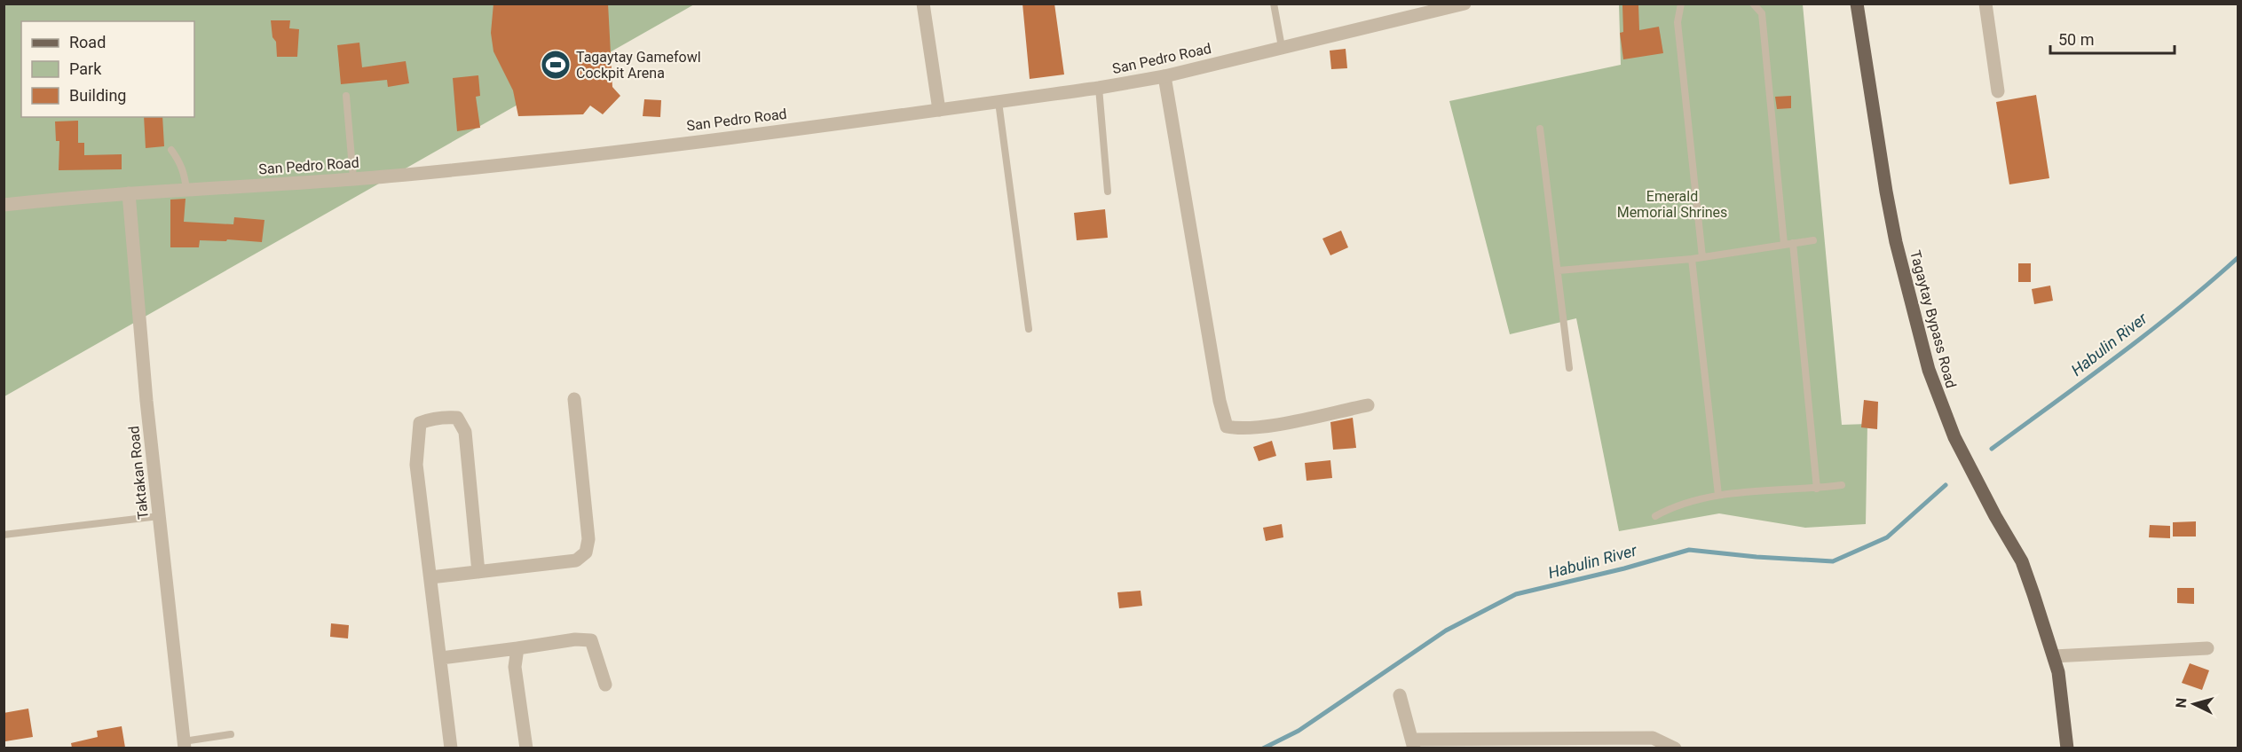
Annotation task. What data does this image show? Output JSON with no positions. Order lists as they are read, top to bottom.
{
  "streets": {
    "main road": ["Tagaytay Bypass Road"],
    "street": ["San Pedro Road", "Taktakan Road"]
  },
  "crossings": [
    ["San Pedro Road", "Taktakan Road"]
  ],
  "water": ["Habulin River"],
  "parks": ["Emerald Memorial Shrines"],
  "places": {
    "sports": ["Tagaytay Gamefowl Cockpit Arena"]
  },
  "legend": ["Road", "Park", "Building"],
  "scale_bar": "50 m",
  "north": "left"
}
